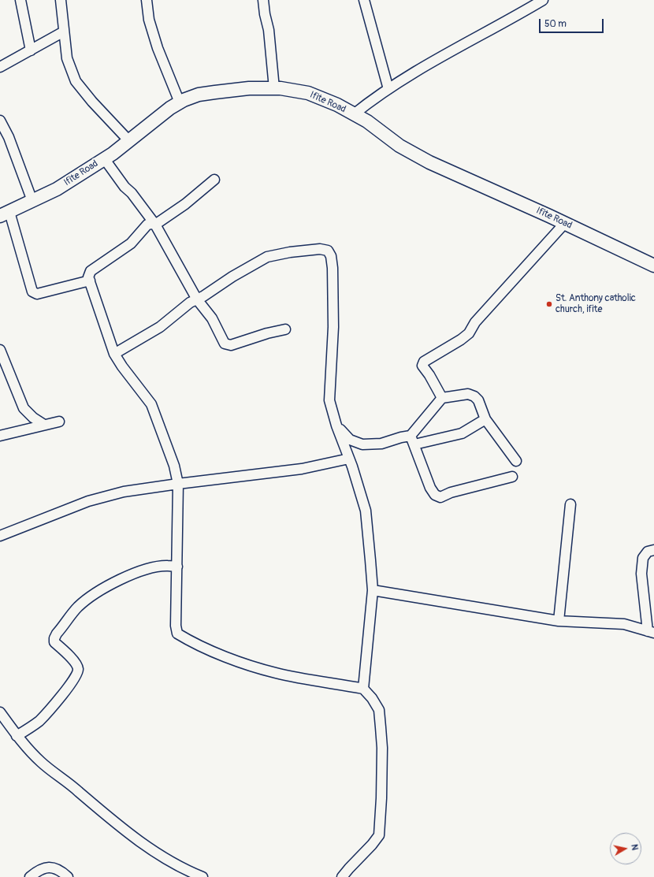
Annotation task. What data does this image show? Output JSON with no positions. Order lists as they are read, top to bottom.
{
  "streets": {
    "street": ["Ifite Road"]
  },
  "places": ["St. Anthony catholic church, ifite"],
  "scale_bar": "50 m",
  "north": "right"
}
